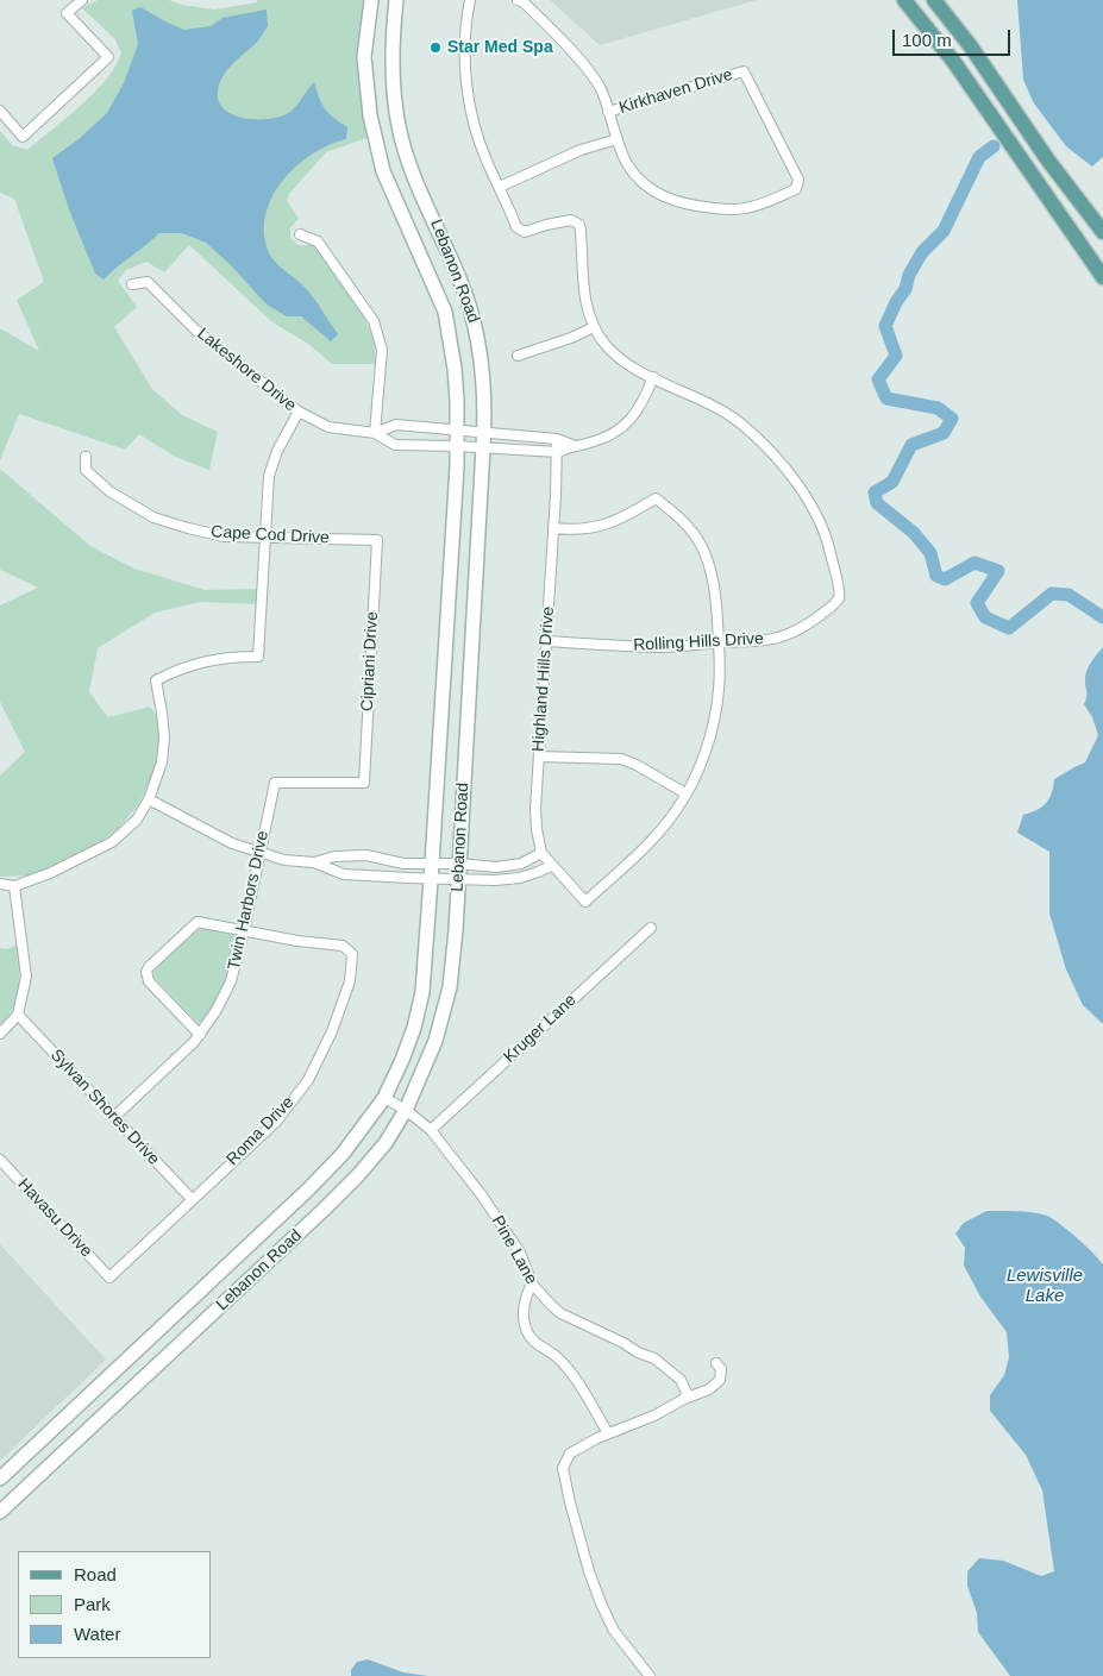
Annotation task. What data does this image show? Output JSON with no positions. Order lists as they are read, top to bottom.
{
  "streets": {
    "main road": ["Lebanon Road"],
    "street": [
      "Kirkhaven Drive",
      "Lakeshore Drive",
      "Cape Cod Drive",
      "Rolling Hills Drive",
      "Cipriani Drive",
      "Highland Hills Drive",
      "Twin Harbors Drive",
      "Kruger Lane",
      "Sylvan Shores Drive",
      "Roma Drive",
      "Havasu Drive",
      "Pine Lane"
    ]
  },
  "crossings": [
    ["Lebanon Road", "Lakeshore Drive"],
    ["Lebanon Road", "Pine Lane"],
    ["Lakeshore Drive", "Highland Hills Drive"],
    ["Cape Cod Drive", "Cipriani Drive"],
    ["Rolling Hills Drive", "Highland Hills Drive"],
    ["Cipriani Drive", "Twin Harbors Drive"],
    ["Twin Harbors Drive", "Sylvan Shores Drive"],
    ["Twin Harbors Drive", "Roma Drive"],
    ["Kruger Lane", "Pine Lane"],
    ["Sylvan Shores Drive", "Roma Drive"],
    ["Roma Drive", "Havasu Drive"]
  ],
  "water": ["Lewisville Lake"],
  "places": ["Star Med Spa"],
  "legend": ["Road", "Park", "Water"],
  "scale_bar": "100 m"
}
